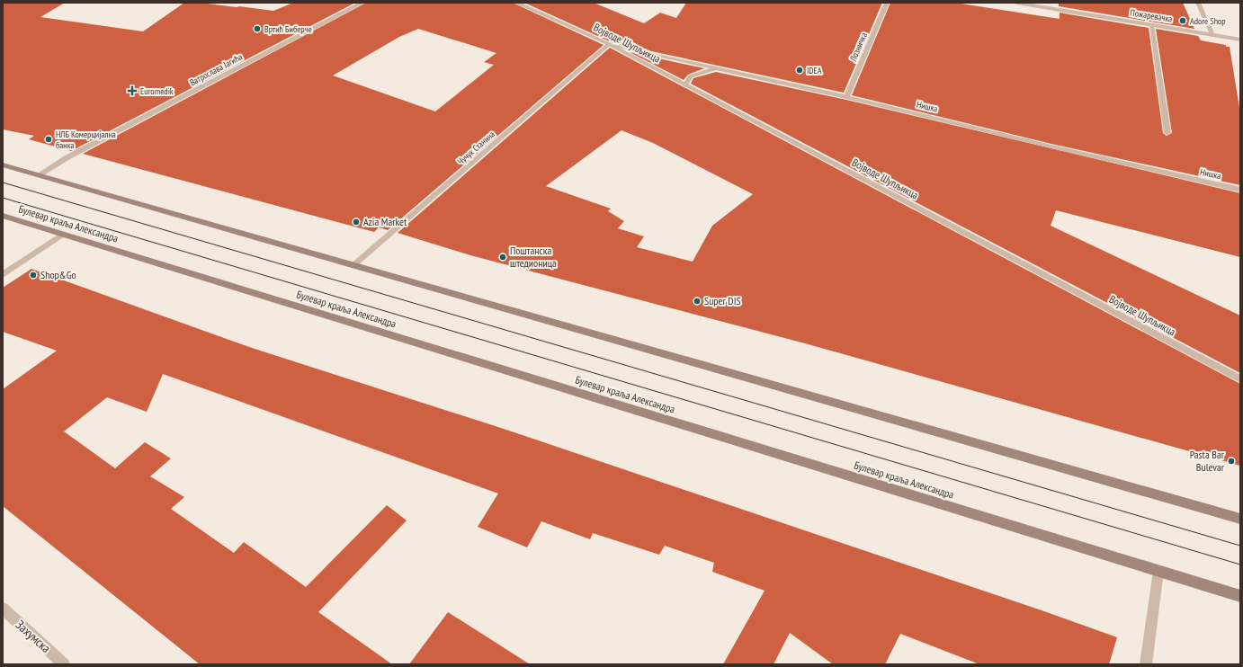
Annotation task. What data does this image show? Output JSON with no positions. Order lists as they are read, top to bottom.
{
  "streets": {
    "main road": ["Булевар краља Александра"],
    "street": [
      "Пожаревачка",
      "Војводе Шупљикца",
      "Лозничка",
      "Ватрослава Јагића",
      "Нишка",
      "Чучук Станина",
      "Захумска"
    ]
  },
  "crossings": [
    ["Војводе Шупљикца", "Нишка"],
    ["Војводе Шупљикца", "Чучук Станина"],
    ["Лозничка", "Нишка"],
    ["Нишка", "Чучук Станина"]
  ],
  "places": {
    "other": [
      "Adore Shop",
      "Вртић Биберче",
      "IDEA",
      "НЛБ Комерцијална банка",
      "Azia Market",
      "Поштанска штедионица",
      "Shop&Go",
      "Super DIS",
      "Pasta Bar Bulevar"
    ],
    "health": ["Euromedik"]
  }
}
